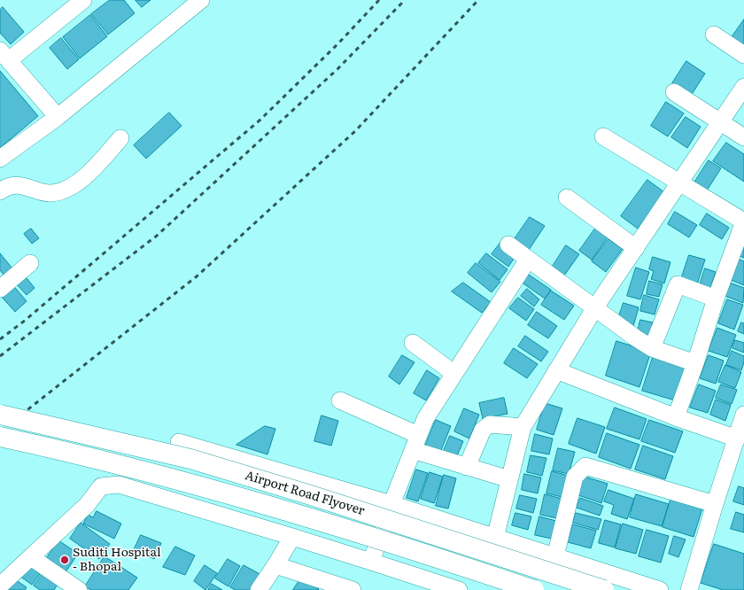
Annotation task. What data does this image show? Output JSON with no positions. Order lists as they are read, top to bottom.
{
  "streets": {
    "main road": ["Airport Road Flyover"]
  },
  "places": ["Suditi Hospital - Bhopal"]
}
